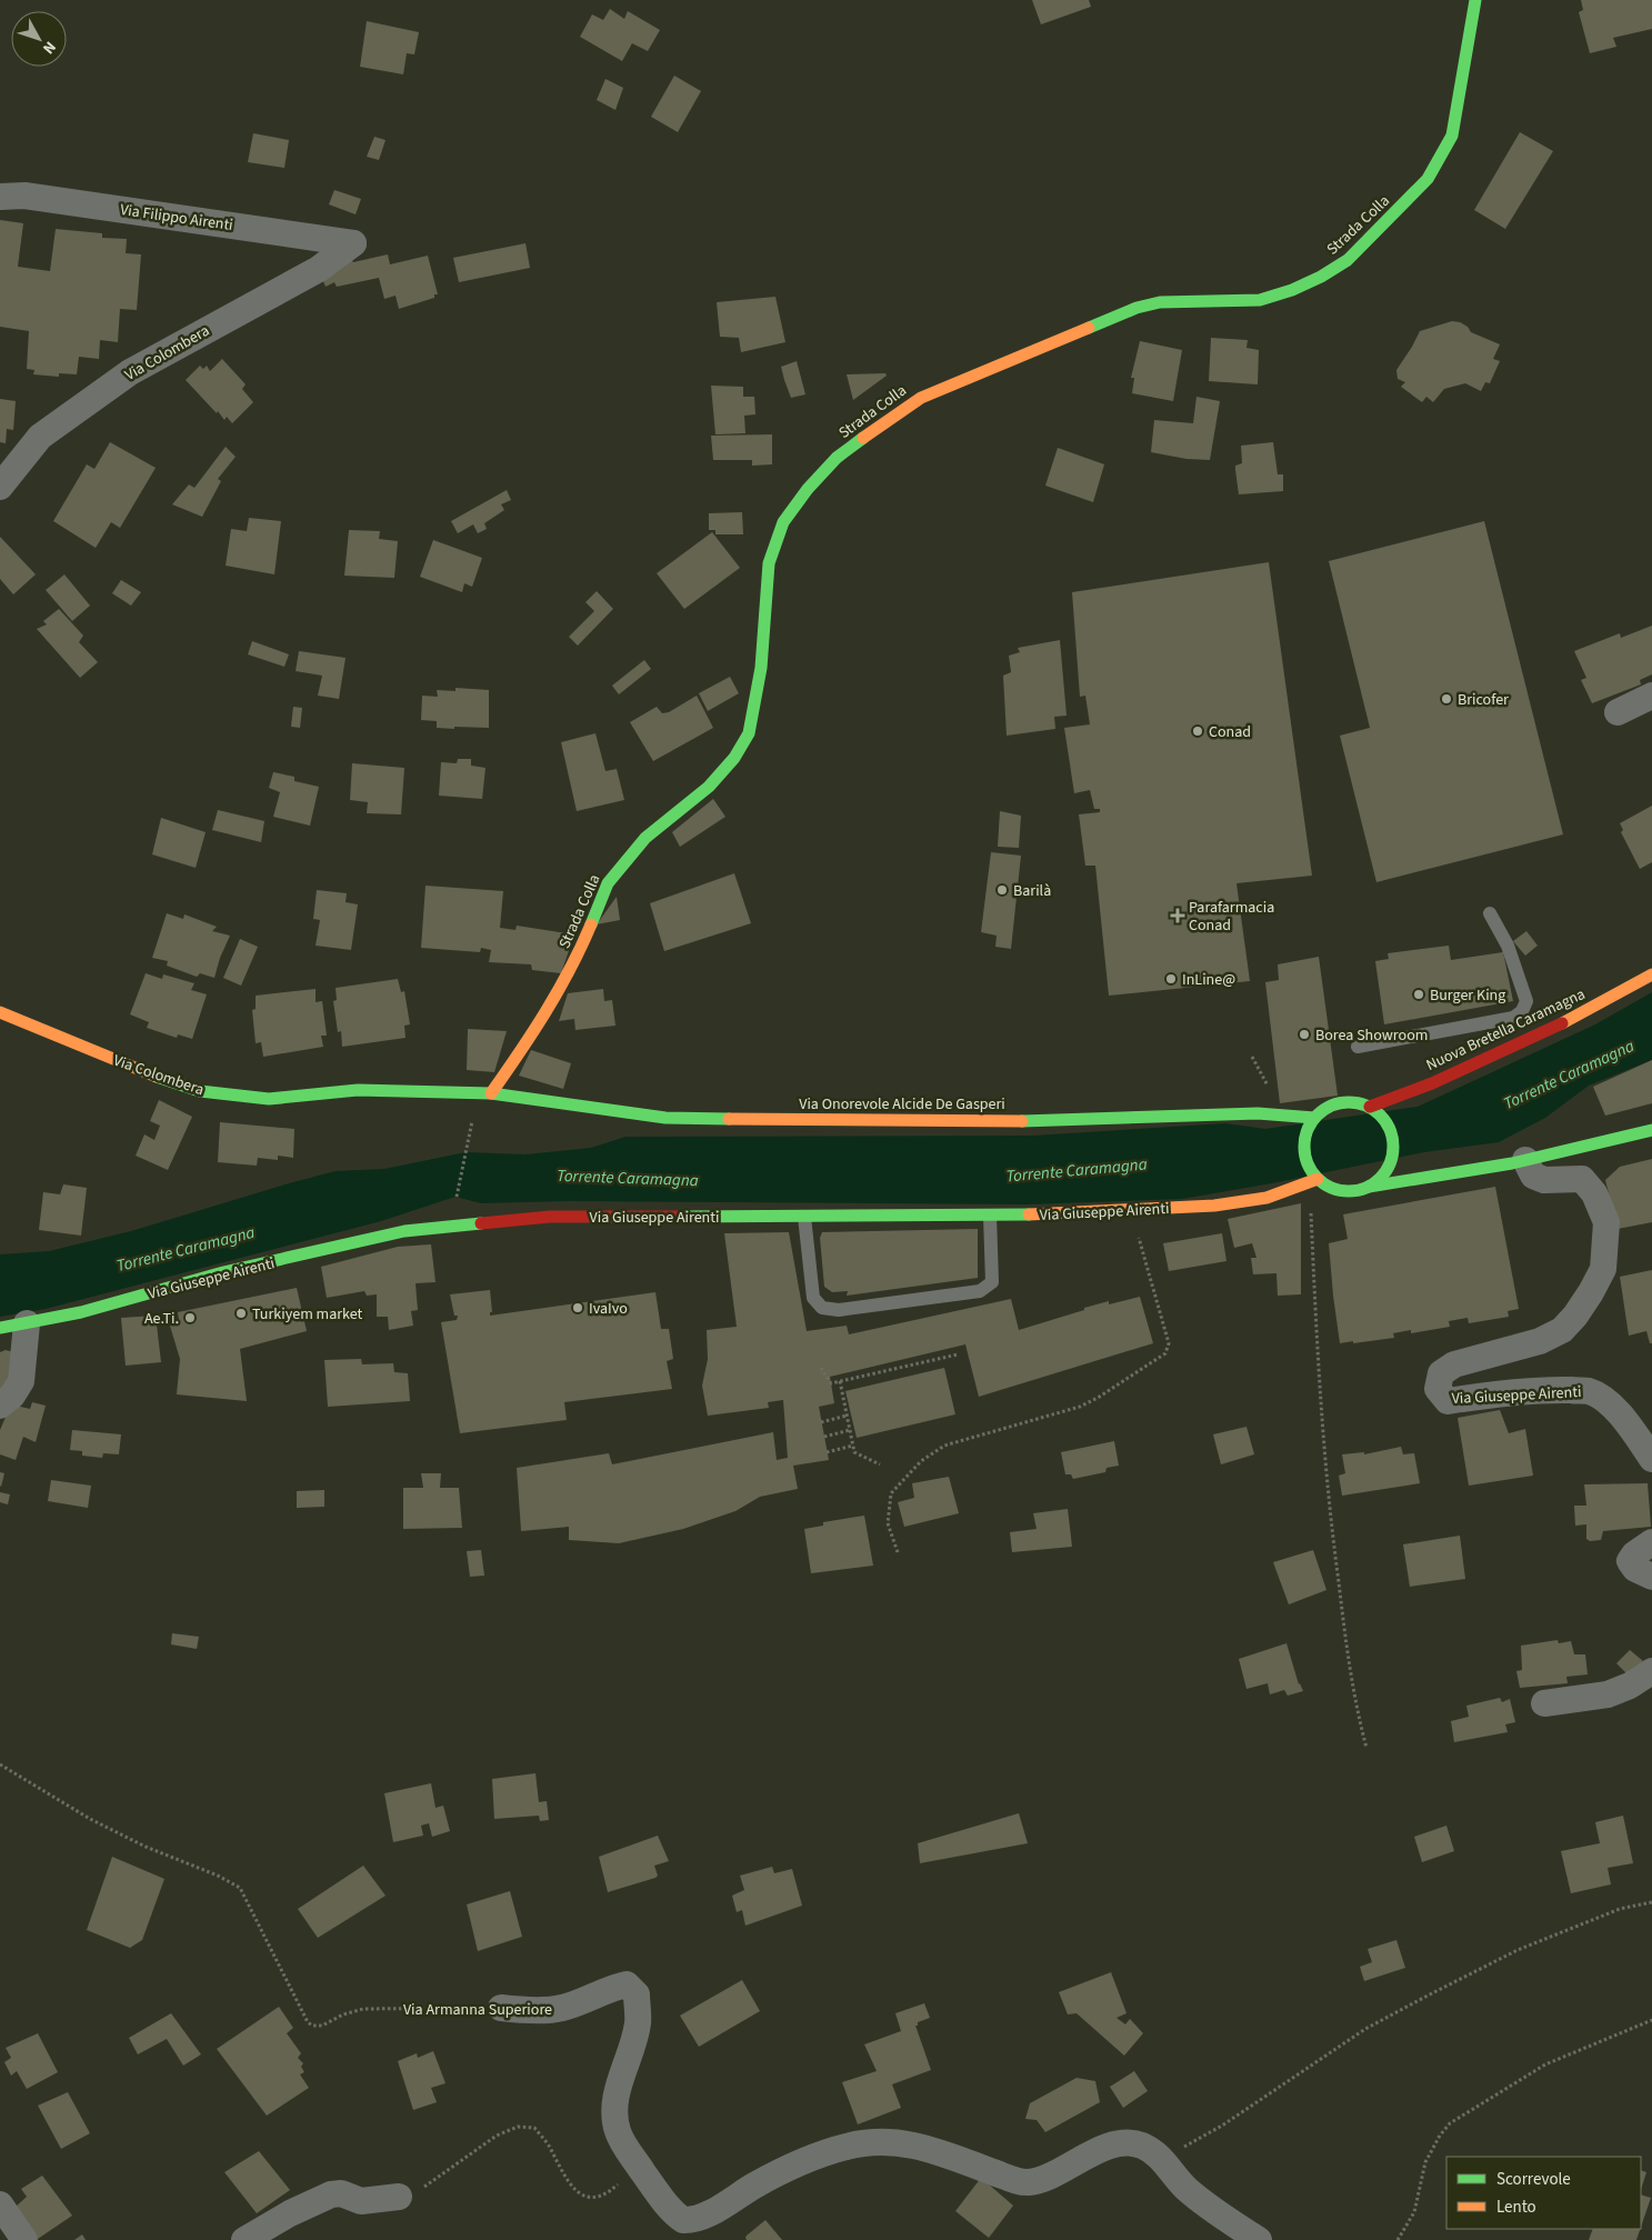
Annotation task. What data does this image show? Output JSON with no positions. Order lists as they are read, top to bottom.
{
  "streets": {
    "main road": [
      "Strada Colla",
      "Via Colombera",
      "Nuova Bretella Caramagna",
      "Via Onorevole Alcide De Gasperi",
      "Via Giuseppe Airenti"
    ],
    "street": ["Via Filippo Airenti", "Via Armanna Superiore"]
  },
  "crossings": [
    ["Via Filippo Airenti", "Via Colombera"],
    ["Strada Colla", "Via Colombera"],
    ["Strada Colla", "Via Onorevole Alcide De Gasperi"],
    ["Via Colombera", "Via Onorevole Alcide De Gasperi"],
    ["Nuova Bretella Caramagna", "Via Onorevole Alcide De Gasperi"],
    ["Nuova Bretella Caramagna", "Via Giuseppe Airenti"],
    ["Via Onorevole Alcide De Gasperi", "Via Giuseppe Airenti"]
  ],
  "water": ["Torrente Caramagna"],
  "places": {
    "other": [
      "Bricofer",
      "Conad",
      "Barilà",
      "InLine@",
      "Burger King",
      "Borea Showroom",
      "IvaIvo",
      "Turkiyem market",
      "Ae.Ti."
    ],
    "health": ["Parafarmacia Conad"]
  },
  "legend": ["Scorrevole", "Lento"],
  "north": "bottom right"
}
